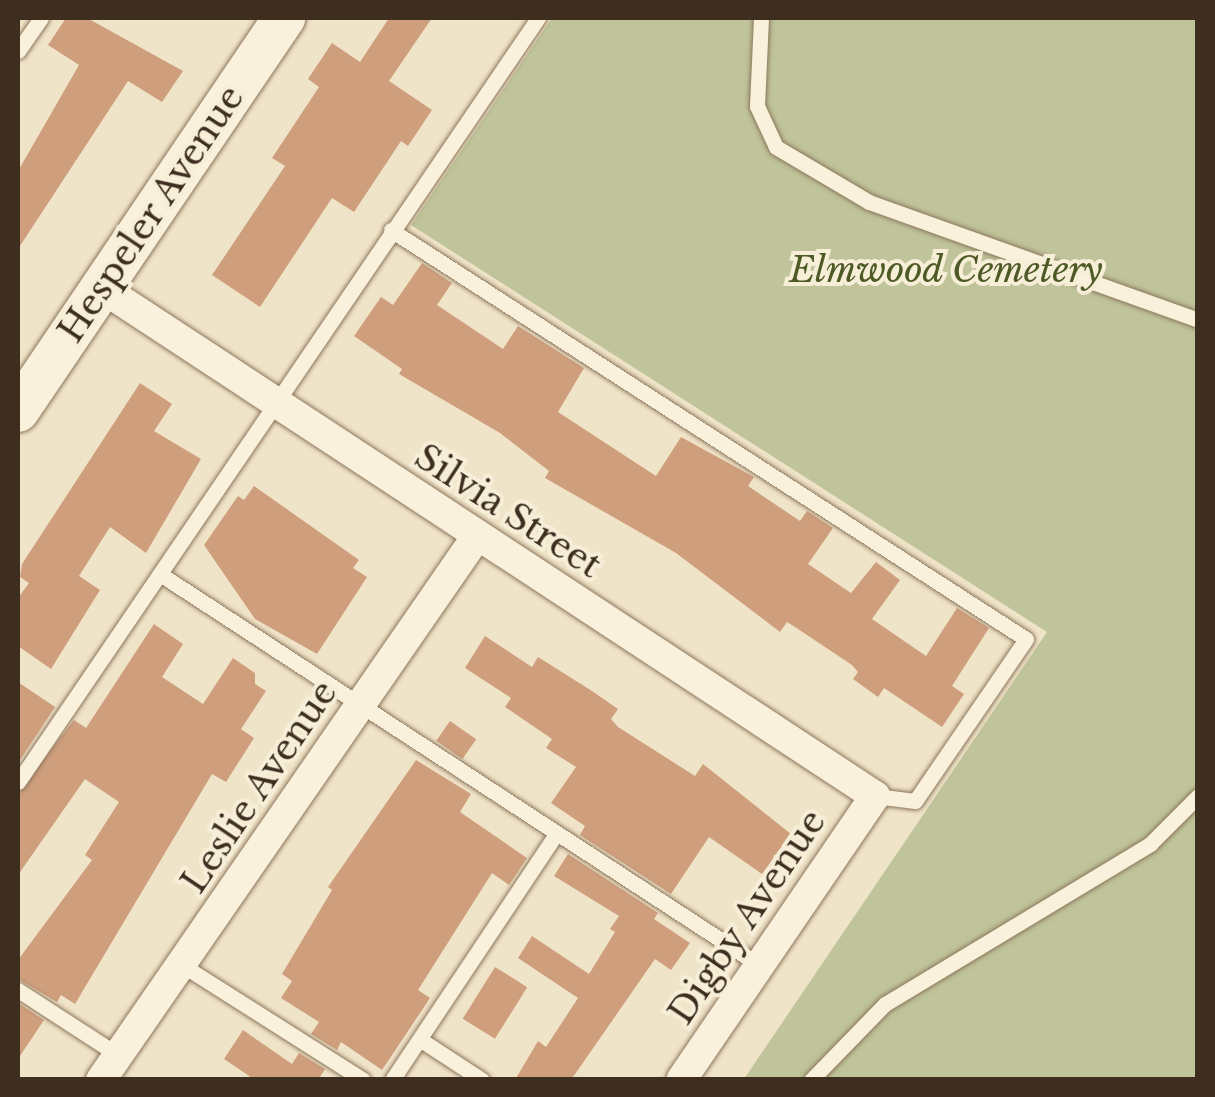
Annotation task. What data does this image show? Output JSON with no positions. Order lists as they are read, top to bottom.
{
  "streets": {
    "main road": ["Hespeler Avenue"],
    "street": ["Silvia Street", "Leslie Avenue", "Digby Avenue"]
  },
  "crossings": [
    ["Hespeler Avenue", "Silvia Street"],
    ["Silvia Street", "Leslie Avenue"],
    ["Silvia Street", "Digby Avenue"]
  ],
  "parks": ["Elmwood Cemetery"]
}
